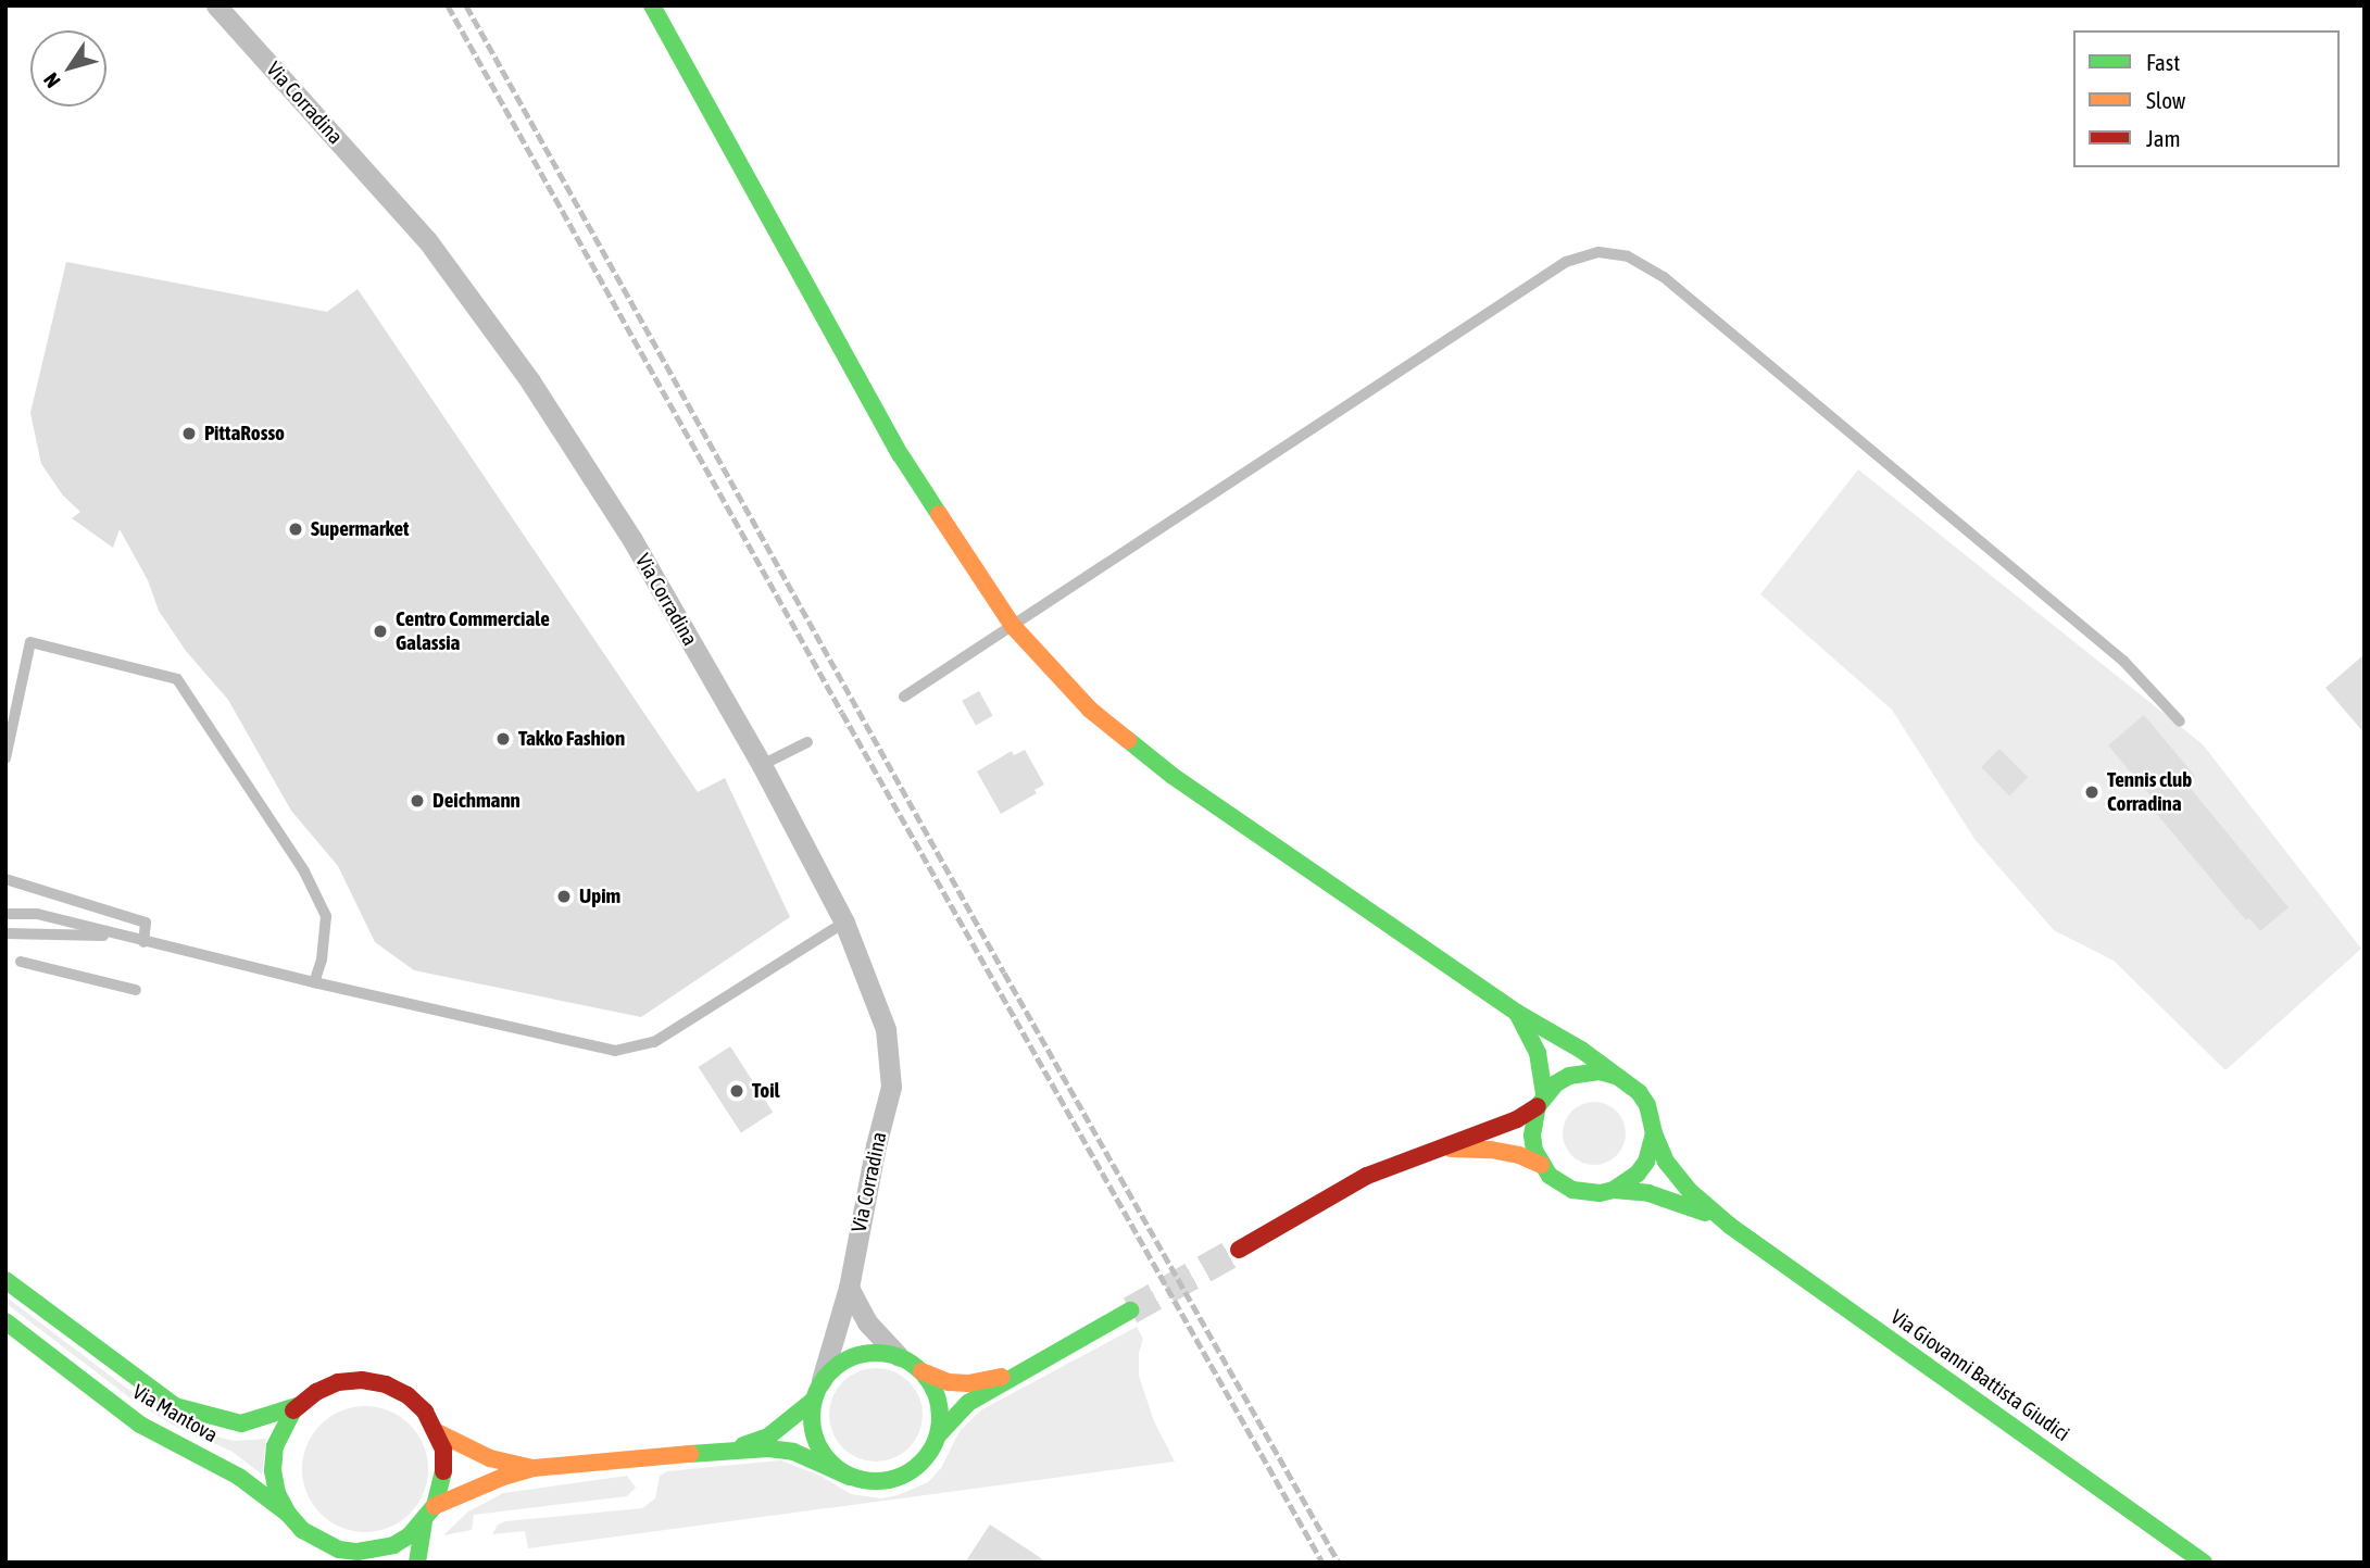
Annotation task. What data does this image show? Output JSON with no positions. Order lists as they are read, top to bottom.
{
  "streets": {
    "main road": ["Via Giovanni Battista Giudici", "Via Mantova"],
    "street": ["Via Corradina"]
  },
  "places": [
    "PittaRosso",
    "Supermarket",
    "Centro Commerciale Galassia",
    "Takko Fashion",
    "Tennis club Corradina",
    "Deichmann",
    "Upim",
    "Toil"
  ],
  "legend": ["Fast", "Slow", "Jam"],
  "north": "bottom left"
}
